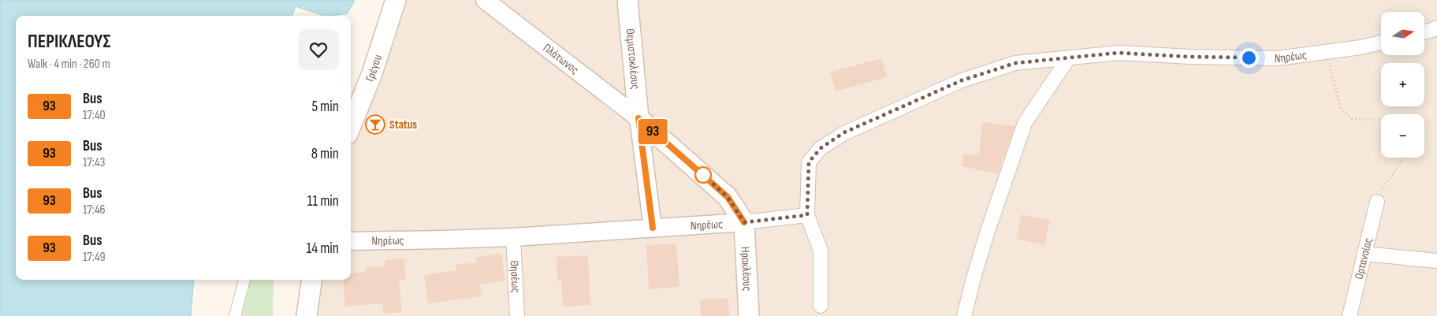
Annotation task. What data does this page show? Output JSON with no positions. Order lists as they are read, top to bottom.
{
  "streets": {
    "main road": ["Θεμιστοκλέους", "Γρέγου", "Ηρακλέους"],
    "street": [
      "Νηρέως",
      "Πλάτωνος",
      "Ορτανσίας",
      "Θησέως"
    ]
  },
  "crossings": [
    ["Νηρέως", "Ηρακλέους"],
    ["Νηρέως", "Θησέως"],
    ["Πλάτωνος", "Θεμιστοκλέους"]
  ],
  "places": {
    "bar": ["Status"]
  },
  "lines": ["bus line 93"],
  "north": "right",
  "page": {
    "on_map": "93",
    "map_buttons": ["+", "−"],
    "heading": ["ΠΕΡΙΚΛΕΟΥΣ", "Walk · 4 min · 260 m"],
    "list": [
      {
        "mark": "93",
        "name": "Bus",
        "note": "17:40",
        "value": "5 min"
      },
      {
        "mark": "93",
        "name": "Bus",
        "note": "17:43",
        "value": "8 min"
      },
      {
        "mark": "93",
        "name": "Bus",
        "note": "17:46",
        "value": "11 min"
      },
      {
        "mark": "93",
        "name": "Bus",
        "note": "17:49",
        "value": "14 min"
      }
    ]
  }
}
